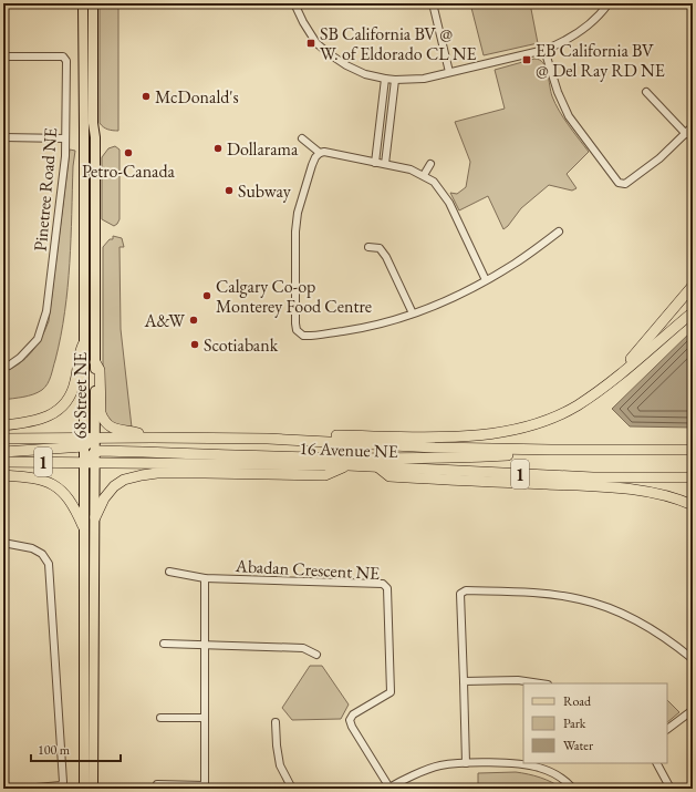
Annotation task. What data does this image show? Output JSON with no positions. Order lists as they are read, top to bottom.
{
  "streets": {
    "highway": ["16 Avenue NE", "1"],
    "main road": ["68 Street NE"],
    "street": ["Pinetree Road NE", "Abadan Crescent NE"]
  },
  "crossings": [
    ["68 Street NE", "16 Avenue NE"],
    ["68 Street NE", "1"]
  ],
  "places": {
    "transit": ["SB California BV @ W. of Eldorado CL NE", "EB California BV @ Del Ray RD NE"],
    "other": [
      "McDonald's",
      "Dollarama",
      "Petro-Canada",
      "Subway",
      "Calgary Co-op Monterey Food Centre",
      "A&W",
      "Scotiabank"
    ]
  },
  "legend": ["Road", "Park", "Water"],
  "scale_bar": "100 m"
}
